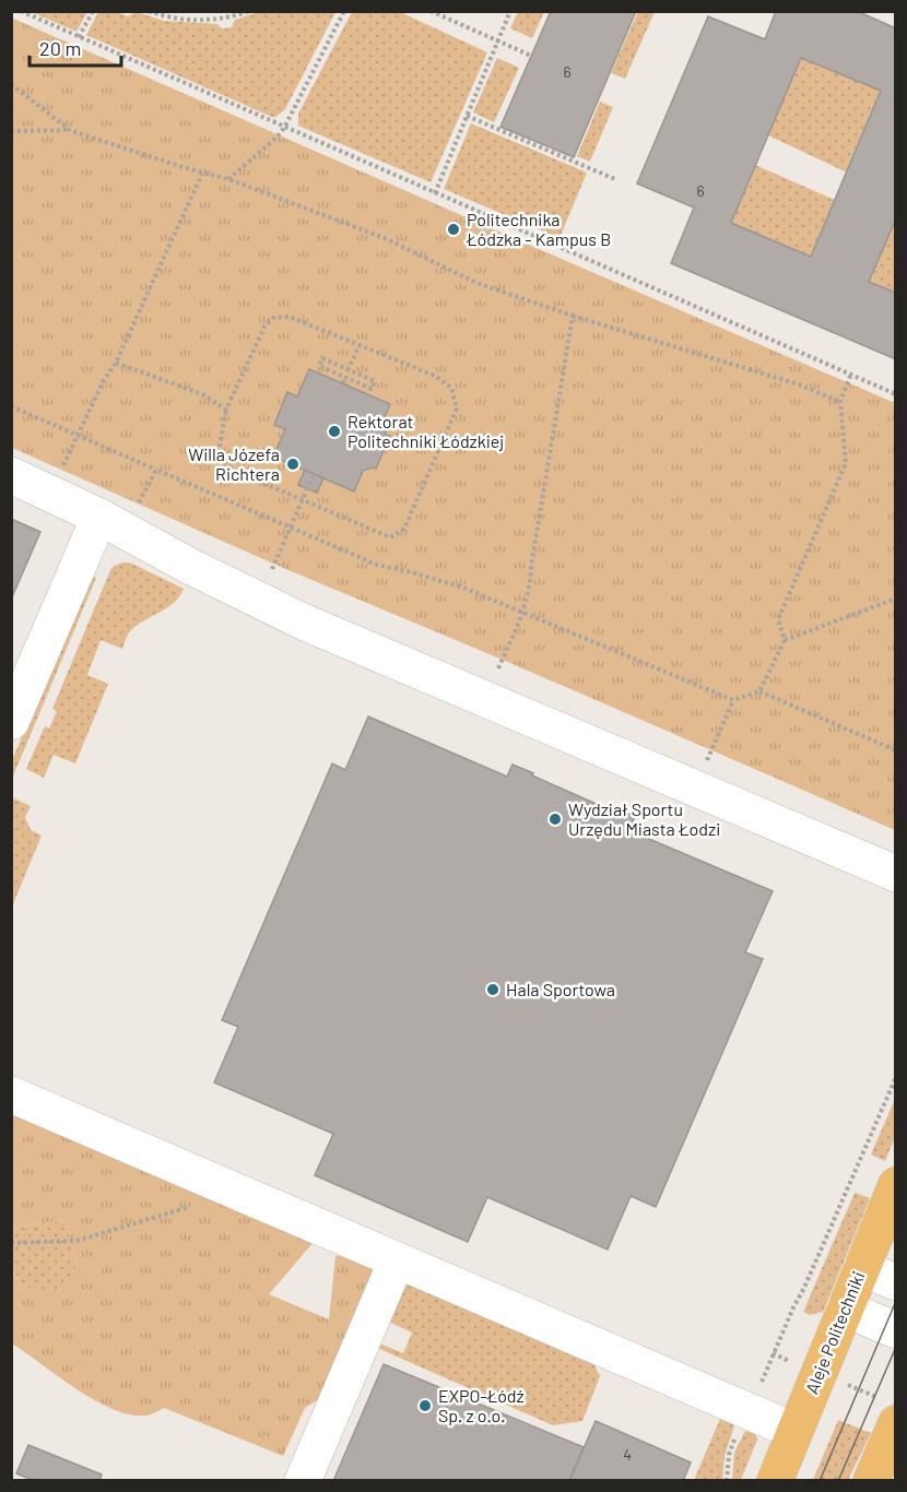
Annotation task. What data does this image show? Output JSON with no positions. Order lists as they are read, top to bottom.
{
  "streets": {
    "main road": ["Aleje Politechniki"]
  },
  "places": [
    "Politechnika Łódzka - Kampus B",
    "Rektorat Politechniki Łódzkiej",
    "Willa Józefa Richtera",
    "Wydział Sportu Urzędu Miasta Łodzi",
    "Hala Sportowa",
    "EXPO-Łódź Sp. z o.o."
  ],
  "house_numbers": ["6", "6", "4"],
  "scale_bar": "20 m"
}
